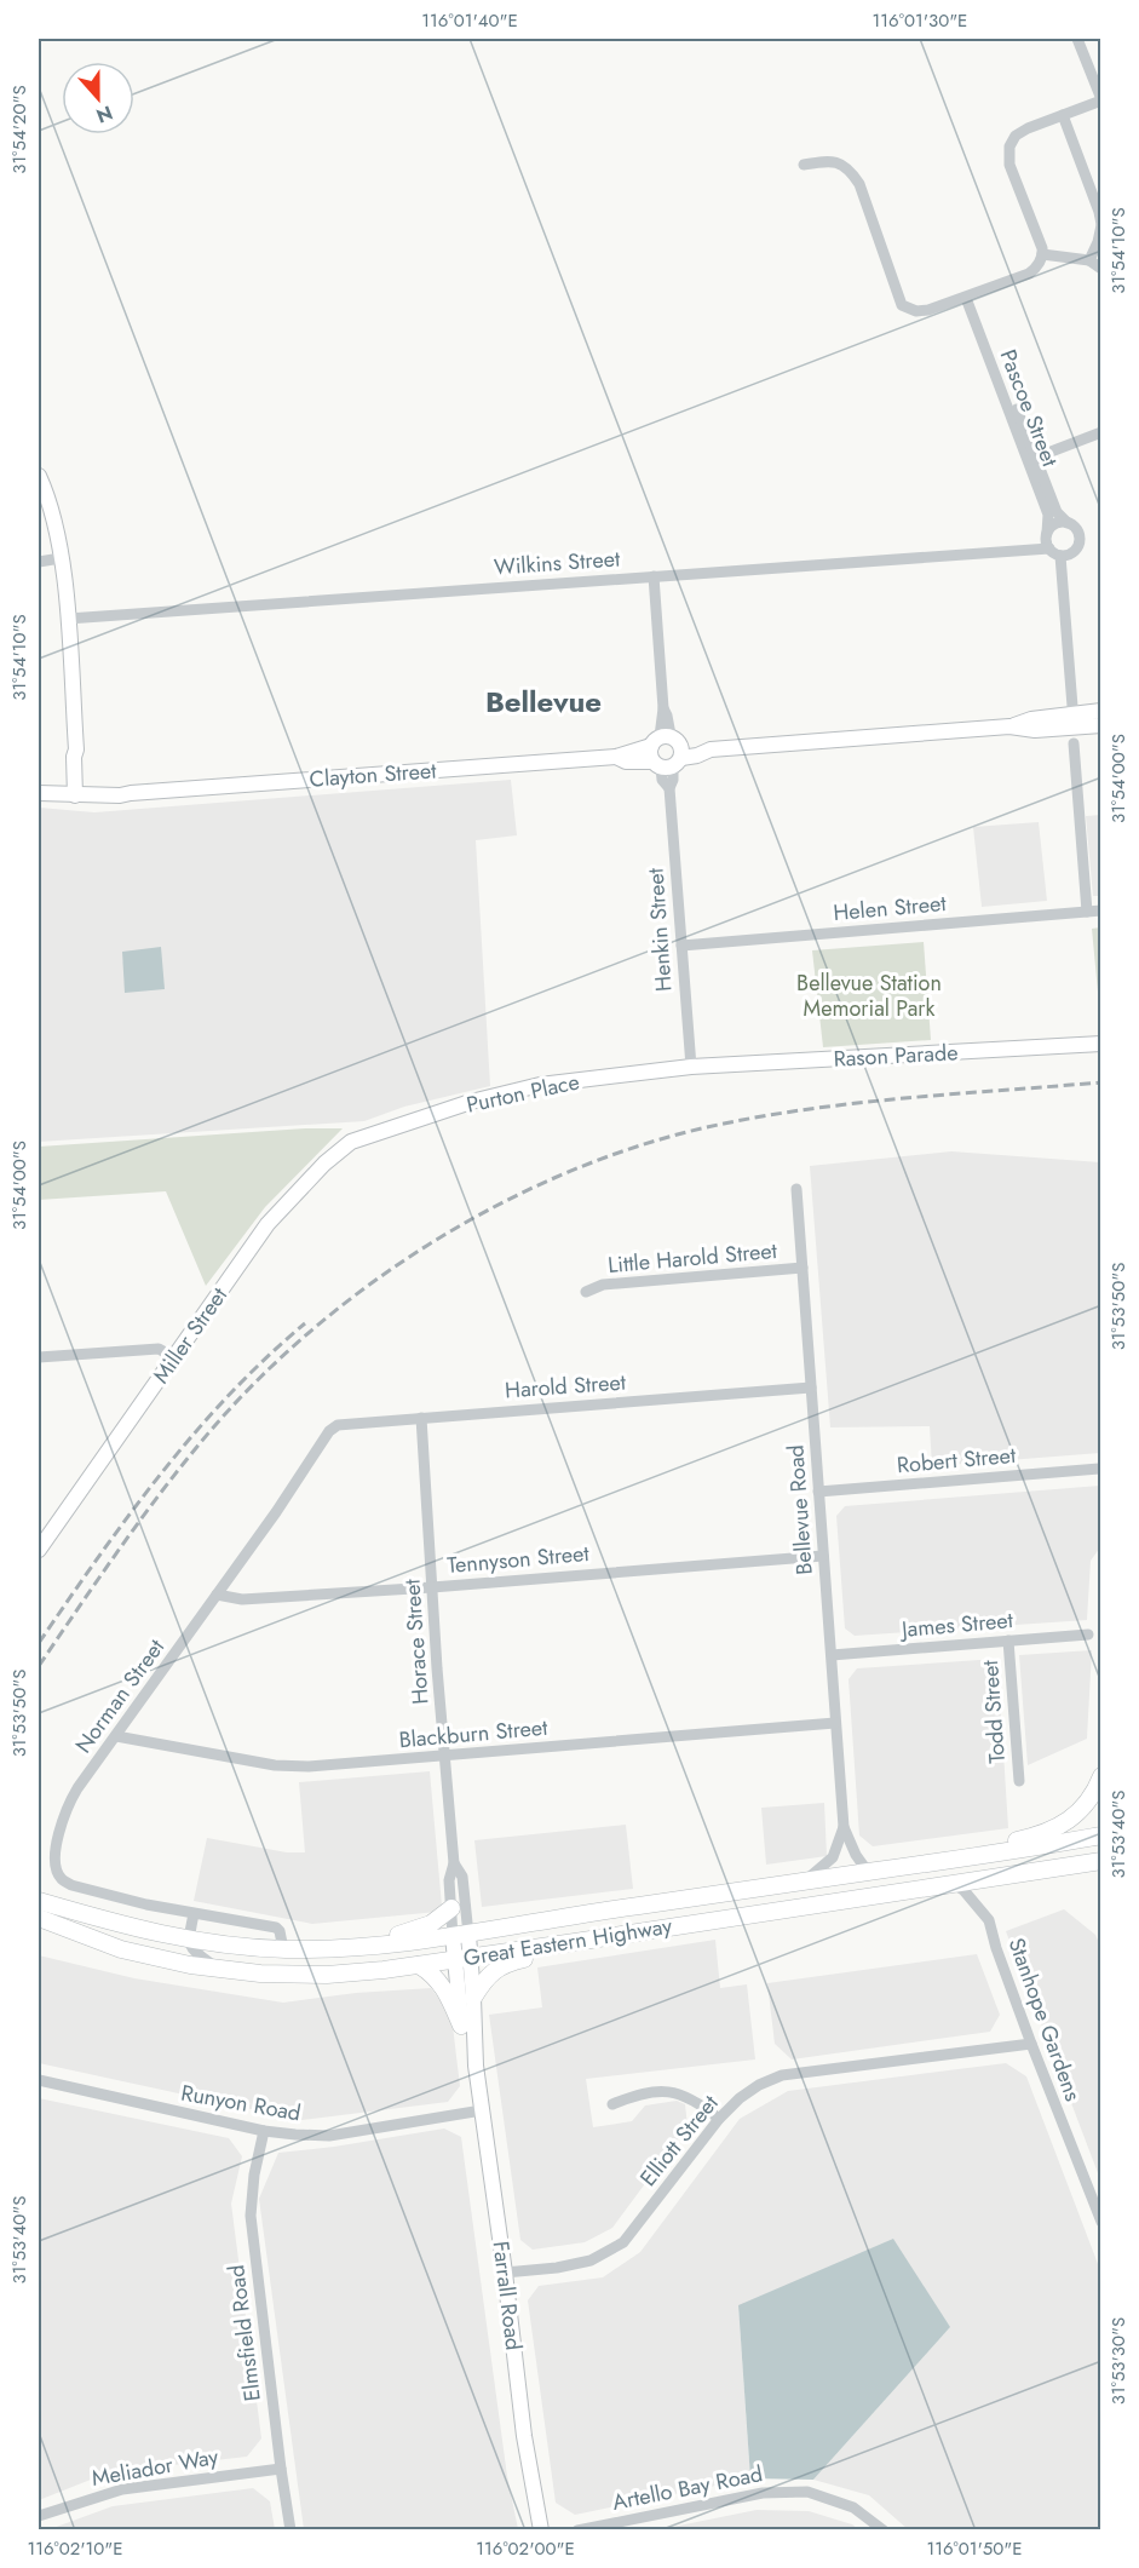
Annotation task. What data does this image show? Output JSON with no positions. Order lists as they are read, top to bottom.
{
  "streets": {
    "highway": ["Great Eastern Highway"],
    "main road": [
      "Clayton Street",
      "Rason Parade",
      "Purton Place",
      "Miller Street",
      "Farrall Road"
    ],
    "street": [
      "Pascoe Street",
      "Wilkins Street",
      "Helen Street",
      "Henkin Street",
      "Little Harold Street",
      "Harold Street",
      "Robert Street",
      "Bellevue Road",
      "Tennyson Street",
      "James Street",
      "Horace Street",
      "Norman Street",
      "Todd Street",
      "Blackburn Street",
      "Stanhope Gardens",
      "Runyon Road",
      "Elliott Street",
      "Elmsfield Road",
      "Meliador Way",
      "Artello Bay Road"
    ]
  },
  "crossings": [
    ["Pascoe Street", "Wilkins Street"],
    ["Wilkins Street", "Henkin Street"],
    ["Clayton Street", "Henkin Street"],
    ["Helen Street", "Henkin Street"],
    ["Henkin Street", "Rason Parade"],
    ["Henkin Street", "Purton Place"],
    ["Rason Parade", "Purton Place"],
    ["Purton Place", "Miller Street"],
    ["Little Harold Street", "Bellevue Road"],
    ["Harold Street", "Bellevue Road"],
    ["Harold Street", "Horace Street"],
    ["Harold Street", "Norman Street"],
    ["Robert Street", "Bellevue Road"],
    ["Bellevue Road", "Tennyson Street"],
    ["Bellevue Road", "James Street"],
    ["Bellevue Road", "Blackburn Street"],
    ["Bellevue Road", "Great Eastern Highway"],
    ["Tennyson Street", "Horace Street"],
    ["Tennyson Street", "Norman Street"],
    ["James Street", "Todd Street"],
    ["Horace Street", "Blackburn Street"],
    ["Horace Street", "Great Eastern Highway"],
    ["Horace Street", "Farrall Road"],
    ["Norman Street", "Blackburn Street"],
    ["Norman Street", "Great Eastern Highway"],
    ["Great Eastern Highway", "Stanhope Gardens"],
    ["Great Eastern Highway", "Farrall Road"],
    ["Stanhope Gardens", "Elliott Street"],
    ["Runyon Road", "Farrall Road"],
    ["Runyon Road", "Elmsfield Road"],
    ["Elliott Street", "Farrall Road"],
    ["Elmsfield Road", "Meliador Way"]
  ],
  "districts": ["Bellevue"],
  "parks": ["Bellevue Station Memorial Park"],
  "north": "bottom",
  "coordinates": [
    "116°01'40\"E",
    "116°01'30\"E",
    "31°54'20\"S",
    "31°54'10\"S",
    "31°54'00\"S",
    "31°53'50\"S",
    "31°53'40\"S",
    "31°53'30\"S",
    "116°02'10\"E",
    "116°02'00\"E",
    "116°01'50\"E"
  ]
}
